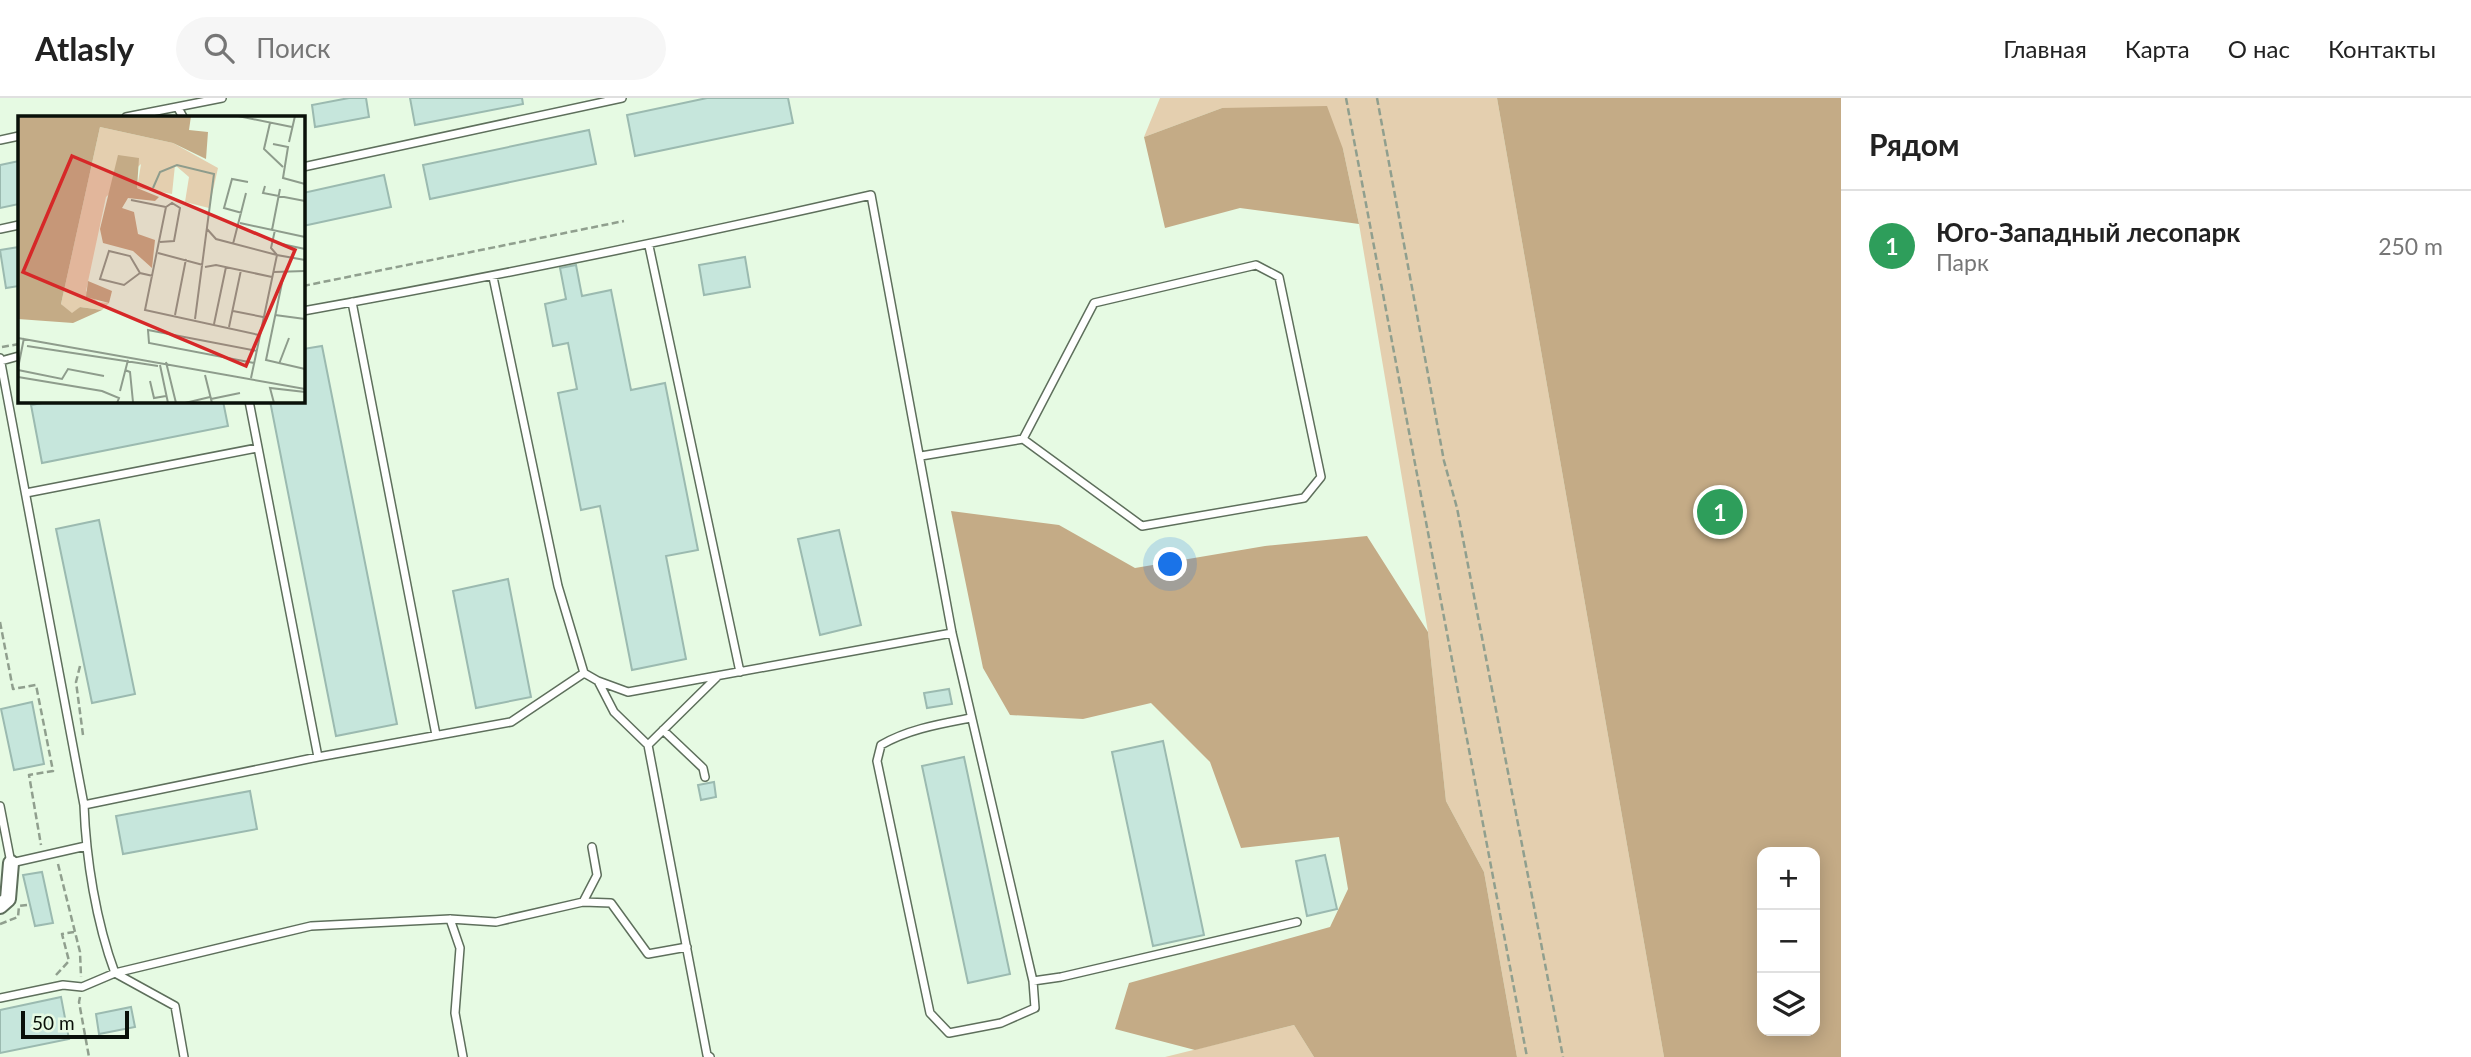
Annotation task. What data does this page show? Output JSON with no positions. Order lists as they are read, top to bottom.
{
  "scale_bar": "50 m",
  "page": {
    "header": "Atlasly",
    "search": "Поиск",
    "nav": [
      "Главная",
      "Карта",
      "О нас",
      "Контакты"
    ],
    "heading": "Рядом",
    "list": [
      {
        "mark": "1",
        "name": "Юго-Западный лесопарк",
        "note": "Парк",
        "value": "250 m"
      }
    ],
    "pins": "1",
    "map_buttons": ["+", "−"],
    "scale": "50 m"
  }
}
